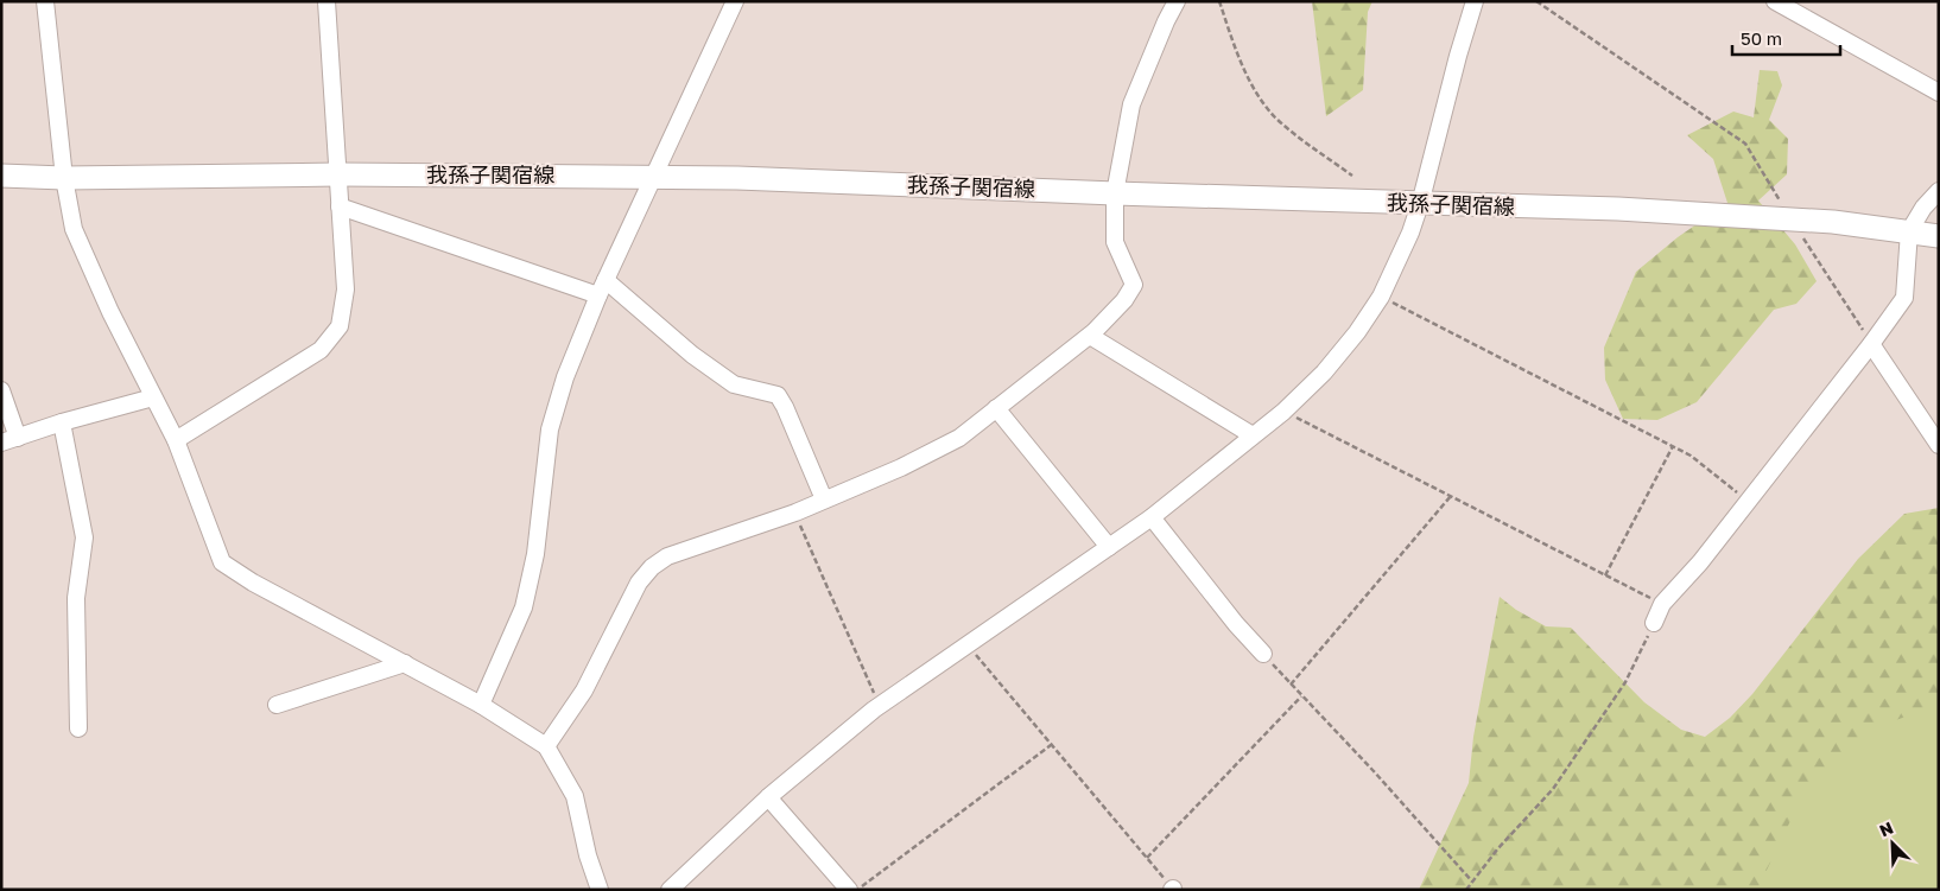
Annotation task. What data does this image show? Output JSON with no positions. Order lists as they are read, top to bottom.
{
  "streets": {
    "main road": ["我孫子関宿線"]
  },
  "scale_bar": "50 m",
  "north": "top left"
}
